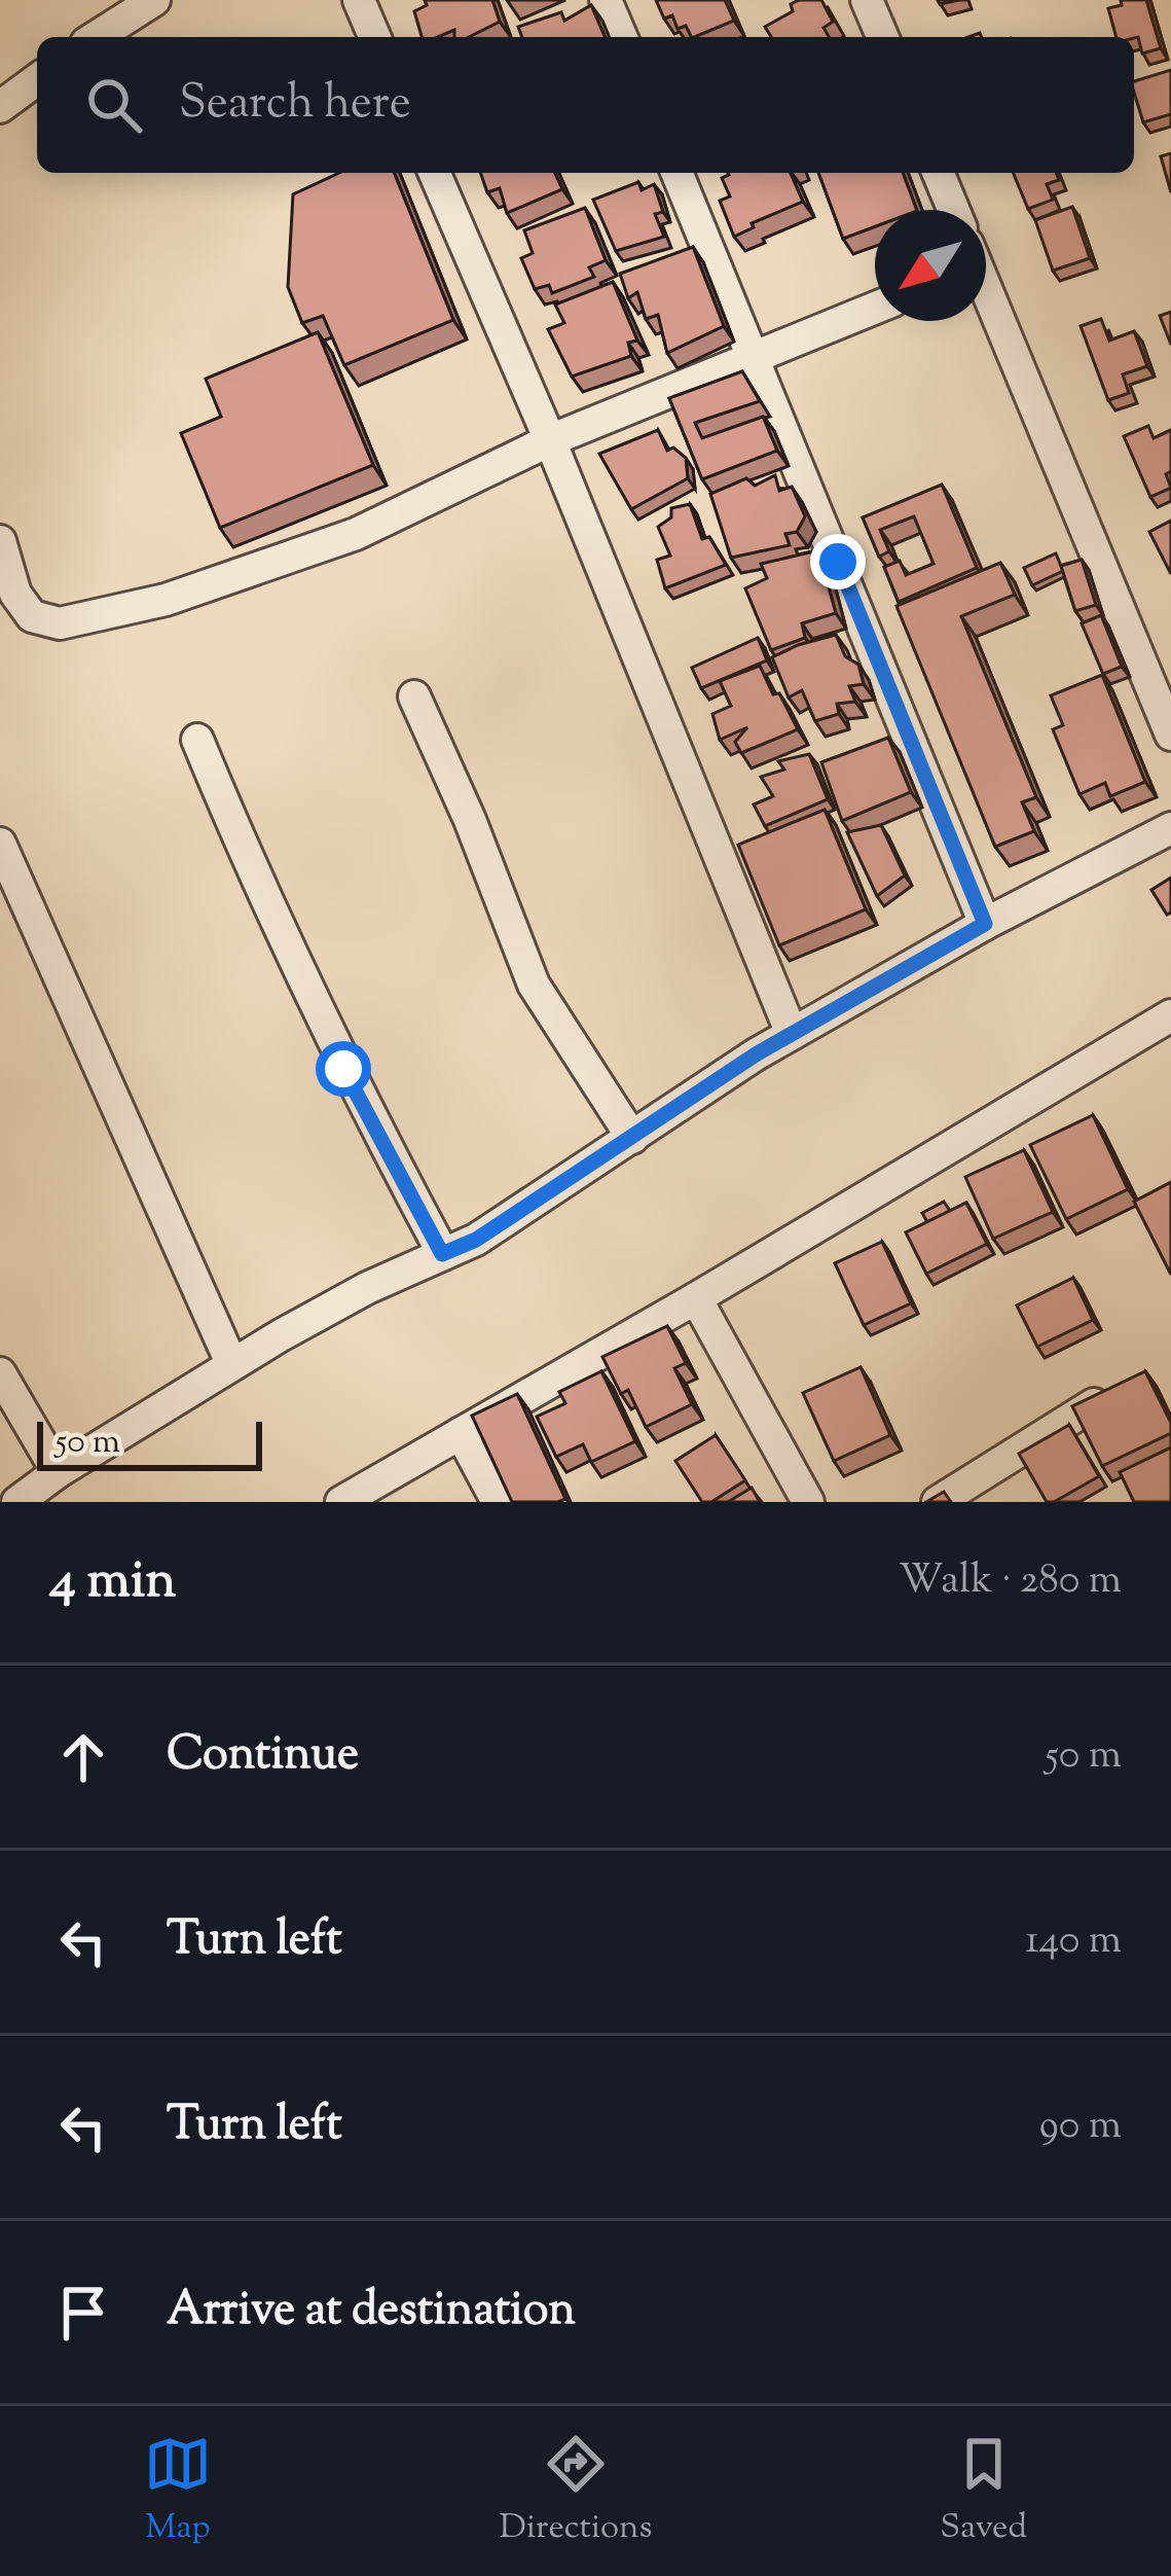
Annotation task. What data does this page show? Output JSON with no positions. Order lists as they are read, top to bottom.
{
  "scale_bar": "50 m",
  "north": "bottom left",
  "page": {
    "search": "Search here",
    "scale": "50 m",
    "heading": ["4 min", "Walk · 280 m"],
    "list": [
      ["Continue", "50 m"],
      ["Turn left", "140 m"],
      ["Turn left", "90 m"],
      "Arrive at destination"
    ],
    "nav": ["Map", "Directions", "Saved"]
  }
}
